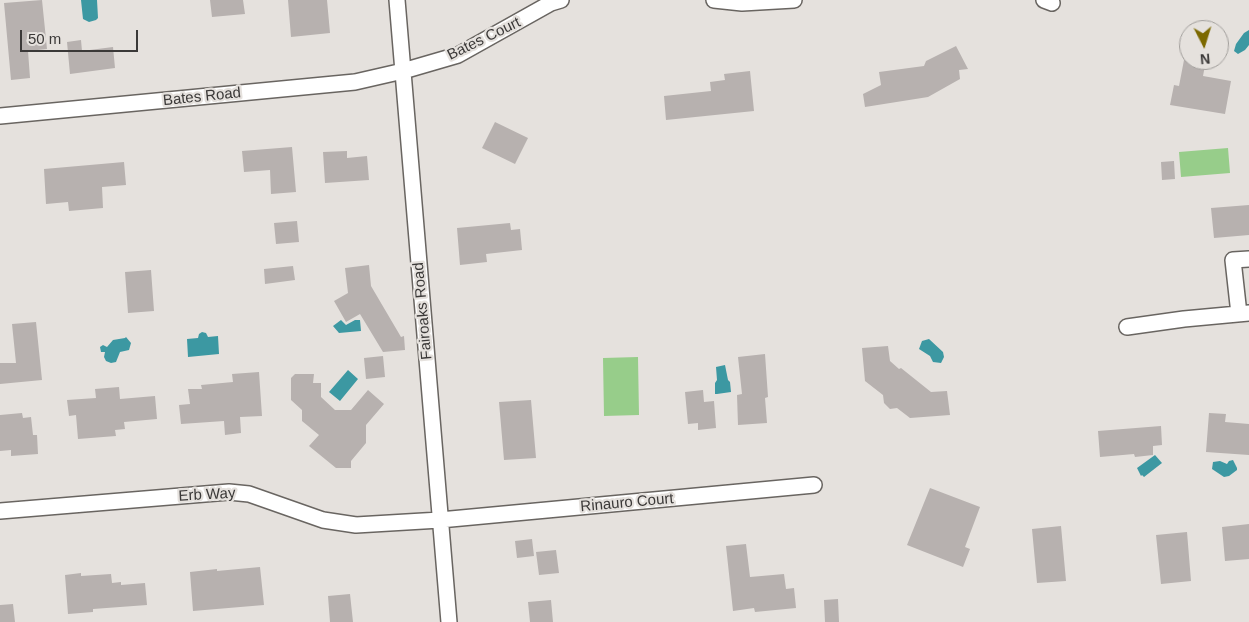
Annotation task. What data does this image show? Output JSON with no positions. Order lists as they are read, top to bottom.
{
  "streets": {
    "street": [
      "Bates Court",
      "Bates Road",
      "Fairoaks Road",
      "Erb Way",
      "Rinauro Court"
    ]
  },
  "crossings": [
    ["Bates Court", "Bates Road"],
    ["Bates Court", "Fairoaks Road"],
    ["Bates Road", "Fairoaks Road"],
    ["Fairoaks Road", "Erb Way"],
    ["Fairoaks Road", "Rinauro Court"],
    ["Erb Way", "Rinauro Court"]
  ],
  "scale_bar": "50 m",
  "north": "bottom"
}
